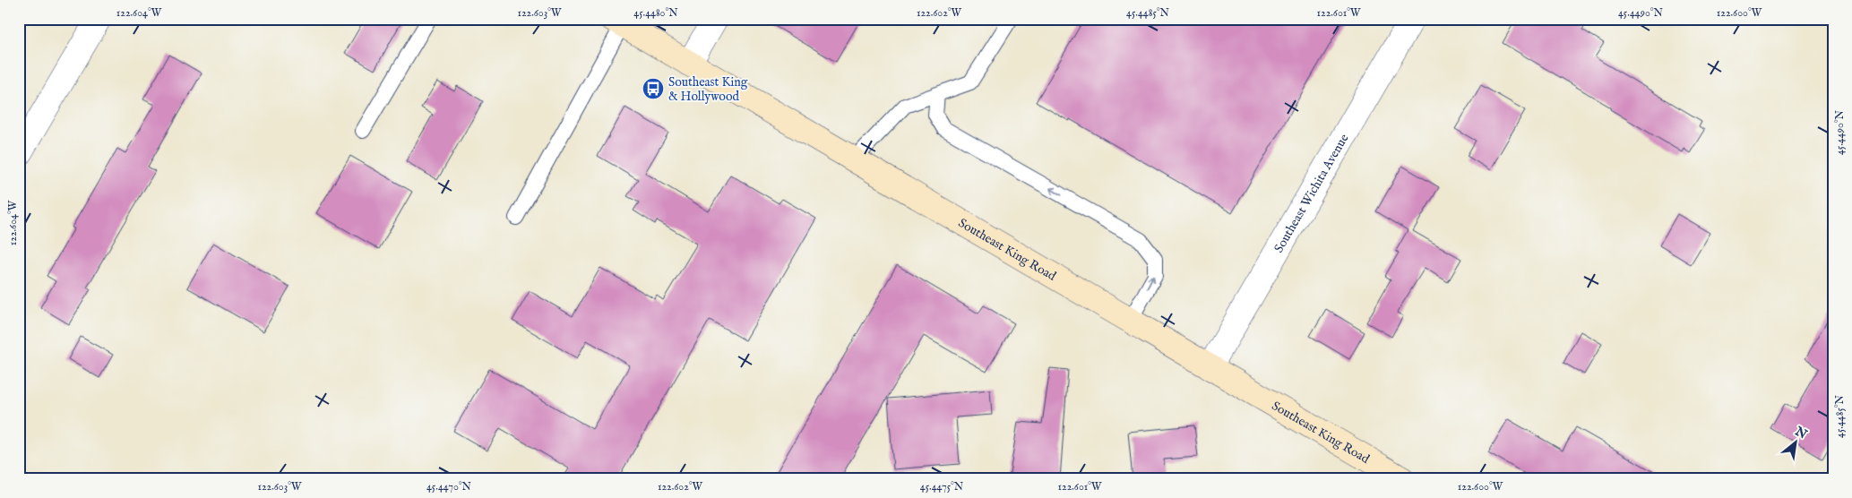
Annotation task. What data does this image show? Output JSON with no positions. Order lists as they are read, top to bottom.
{
  "streets": {
    "main road": ["Southeast King Road"],
    "street": ["Southeast Wichita Avenue"]
  },
  "crossings": [
    ["Southeast Wichita Avenue", "Southeast King Road"]
  ],
  "places": {
    "bus stop": ["Southeast King & Hollywood"]
  },
  "north": "top right",
  "coordinates": [
    "122.604°W",
    "122.603°W",
    "45.4480°N",
    "122.602°W",
    "45.4485°N",
    "122.601°W",
    "45.4490°N",
    "122.600°W",
    "45.4470°N",
    "45.4475°N"
  ]
}
